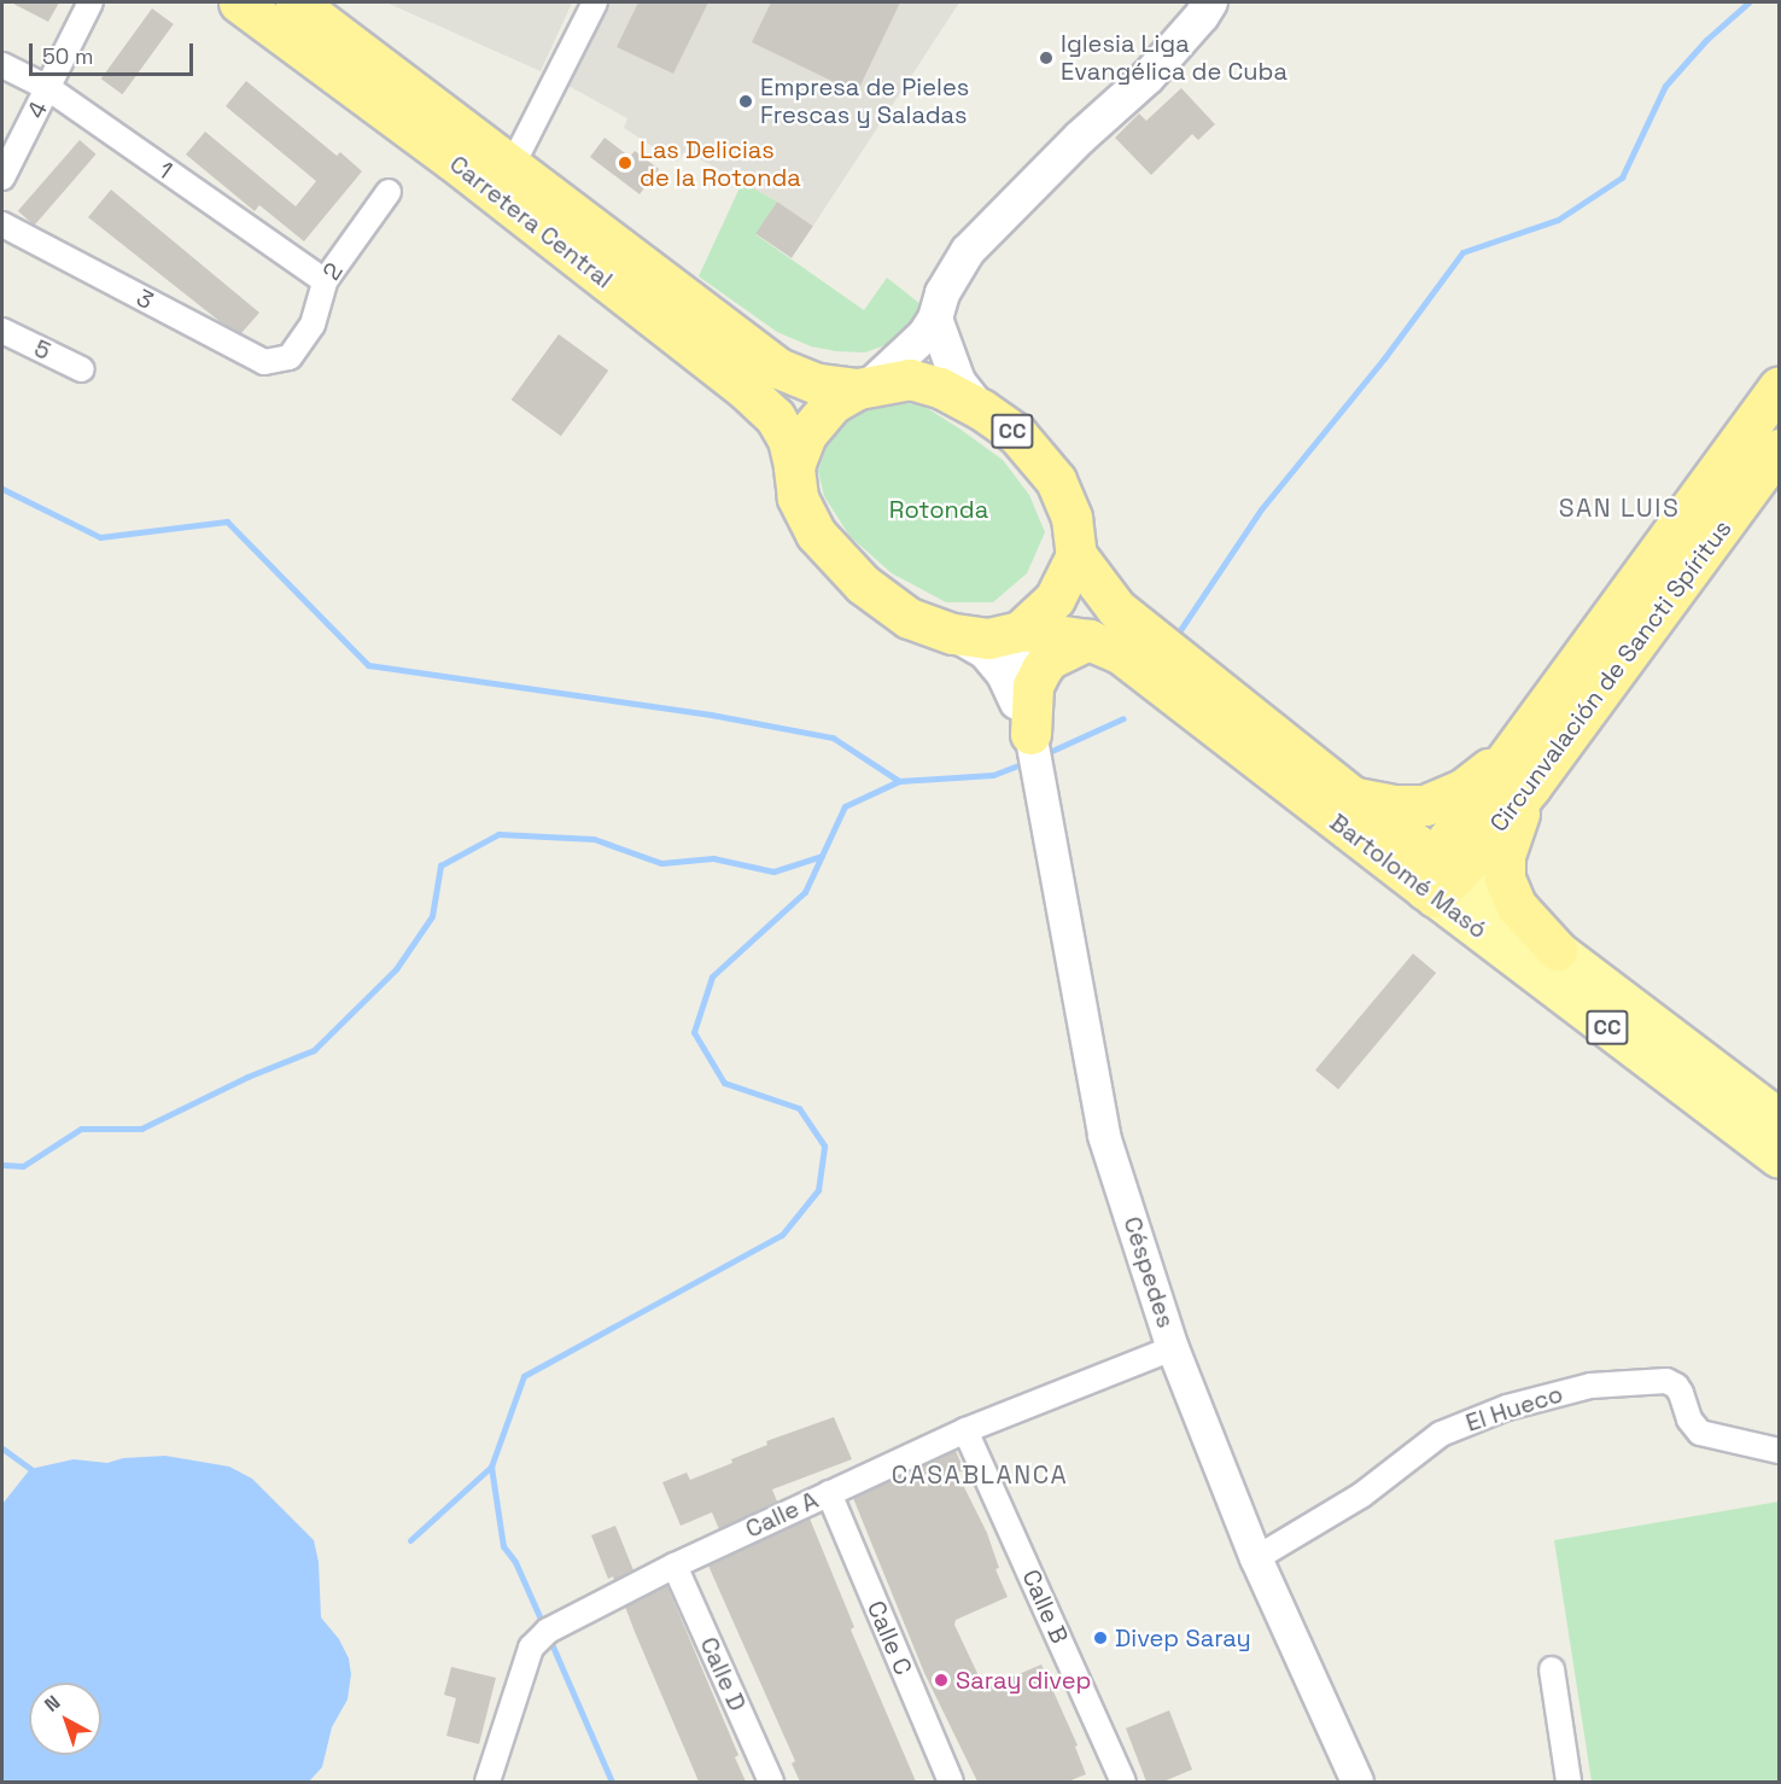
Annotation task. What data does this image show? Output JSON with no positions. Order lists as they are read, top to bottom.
{
  "streets": {
    "highway": [
      "Carretera Central",
      "CC",
      "Circunvalación de Sancti Spíritus",
      "Bartolomé Masó"
    ],
    "street": [
      "4",
      "1",
      "2",
      "3",
      "5",
      "Céspedes",
      "El Hueco",
      "Calle A",
      "Calle B",
      "Calle C",
      "Calle D"
    ]
  },
  "crossings": [
    ["4", "1"],
    ["1", "2"],
    ["Carretera Central", "CC"],
    ["2", "3"],
    ["CC", "Bartolomé Masó"],
    ["CC", "Céspedes"],
    ["Circunvalación de Sancti Spíritus", "Bartolomé Masó"],
    ["Bartolomé Masó", "Céspedes"],
    ["Céspedes", "El Hueco"],
    ["Céspedes", "Calle A"],
    ["Calle A", "Calle B"],
    ["Calle A", "Calle C"],
    ["Calle A", "Calle D"]
  ],
  "districts": ["SAN LUIS", "CASABLANCA"],
  "parks": ["Rotonda"],
  "places": [
    "Iglesia Liga Evangélica de Cuba",
    "Empresa de Pieles Frescas y Saladas",
    "Las Delicias de la Rotonda",
    "Divep Saray",
    "Saray divep"
  ],
  "scale_bar": "50 m",
  "north": "top left"
}
